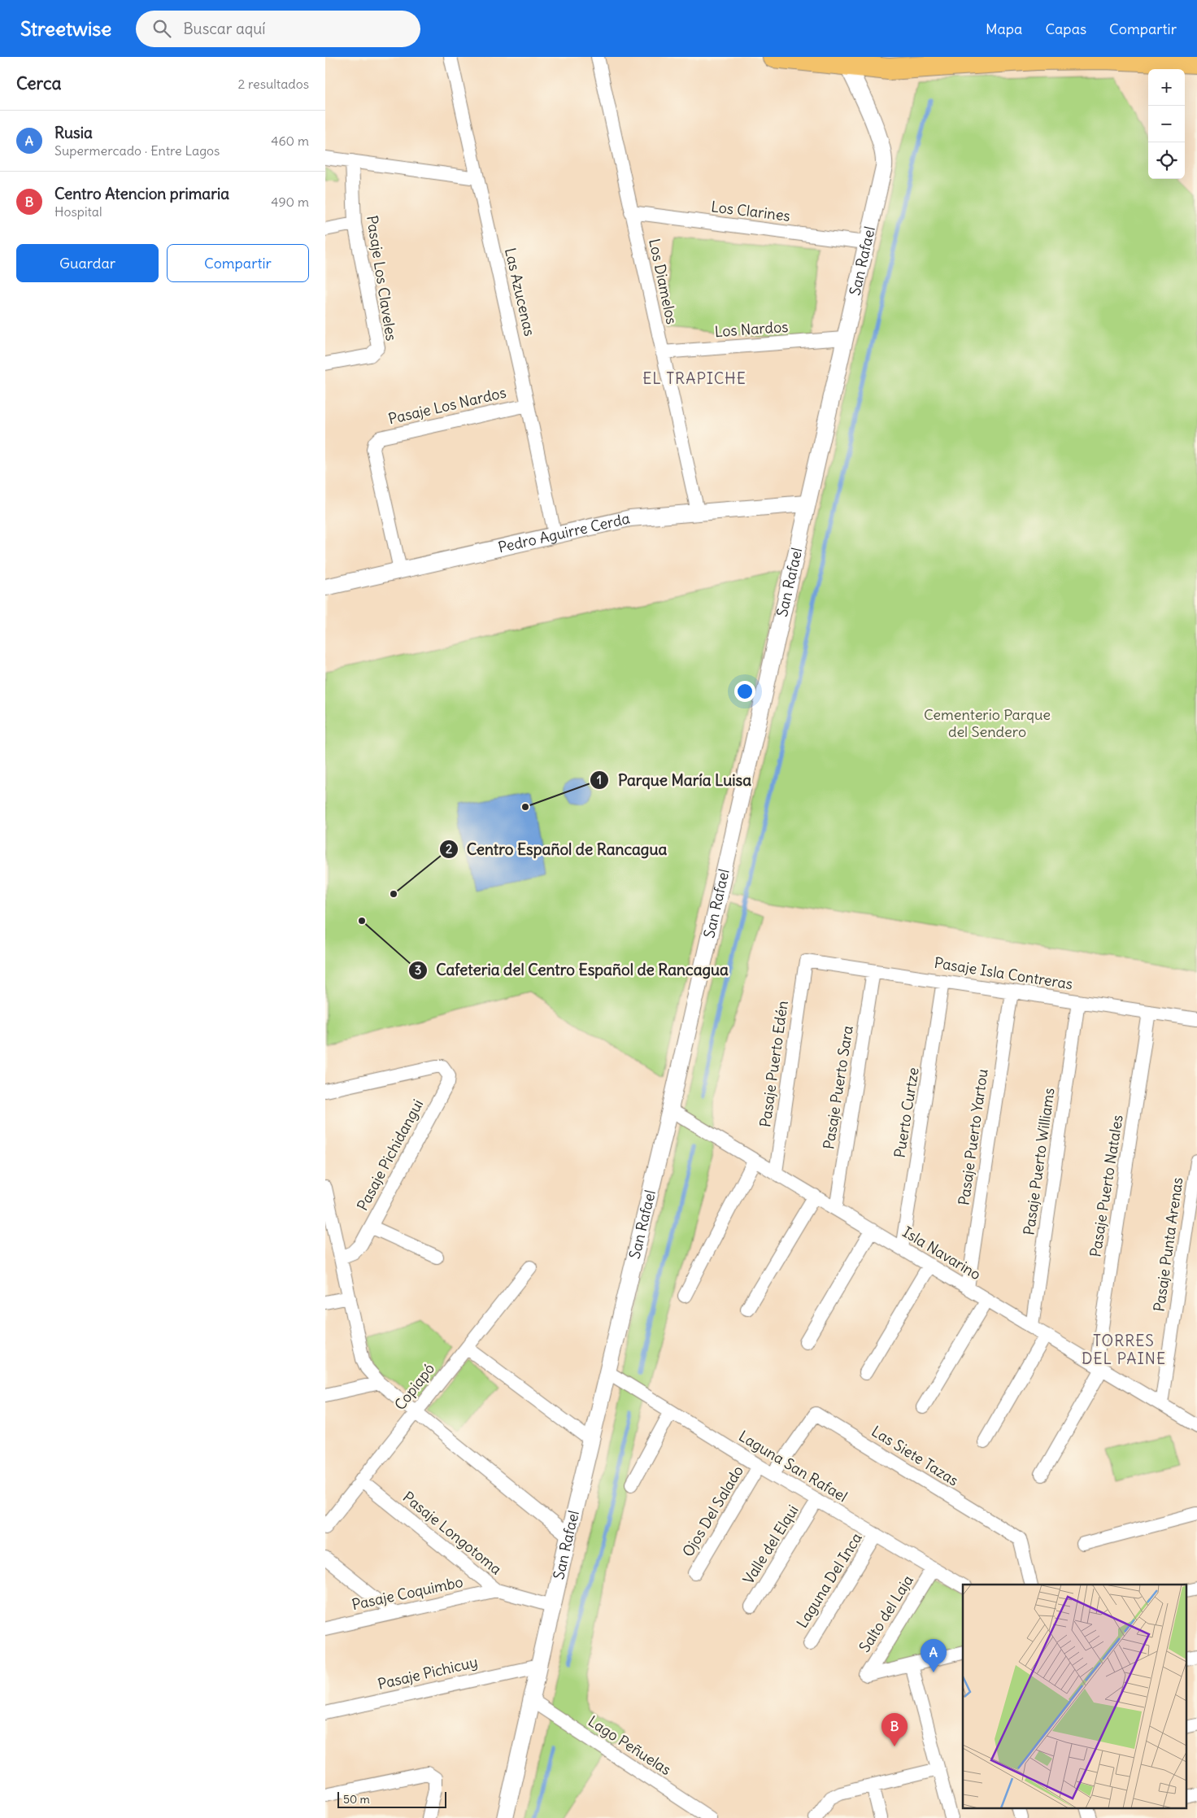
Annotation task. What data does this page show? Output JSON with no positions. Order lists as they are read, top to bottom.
{
  "streets": {
    "street": [
      "Los Clarines",
      "San Rafael",
      "Pasaje Los Claveles",
      "Los Diamelos",
      "Las Azucenas",
      "Los Nardos",
      "Pasaje Los Nardos",
      "Pedro Aguirre Cerda",
      "Pasaje Isla Contreras",
      "Pasaje Puerto Edén",
      "Pasaje Puerto Sara",
      "Puerto Curtze",
      "Pasaje Puerto Yartou",
      "Pasaje Pichidangui",
      "Pasaje Puerto Williams",
      "Pasaje Puerto Natales",
      "Pasaje Punta Arenas",
      "Isla Navarino",
      "Copiapó",
      "Las Siete Tazas",
      "Laguna San Rafael",
      "Ojos Del Salado",
      "Pasaje Longotoma",
      "Valle del Elqui",
      "Laguna Del Inca",
      "Pasaje Coquimbo",
      "Salto del Laja",
      "Pasaje Pichicuy",
      "Lago Peñuelas"
    ]
  },
  "crossings": [
    ["Los Clarines", "San Rafael"],
    ["Los Clarines", "Los Diamelos"],
    ["San Rafael", "Los Nardos"],
    ["San Rafael", "Pedro Aguirre Cerda"],
    ["San Rafael", "Isla Navarino"],
    ["San Rafael", "Laguna San Rafael"],
    ["San Rafael", "Pasaje Longotoma"],
    ["San Rafael", "Pasaje Pichicuy"],
    ["San Rafael", "Lago Peñuelas"],
    ["Los Diamelos", "Los Nardos"],
    ["Los Diamelos", "Pedro Aguirre Cerda"],
    ["Las Azucenas", "Pasaje Los Nardos"],
    ["Las Azucenas", "Pedro Aguirre Cerda"],
    ["Pasaje Los Nardos", "Pedro Aguirre Cerda"],
    ["Pasaje Isla Contreras", "Pasaje Puerto Edén"],
    ["Pasaje Isla Contreras", "Pasaje Puerto Sara"],
    ["Pasaje Isla Contreras", "Puerto Curtze"],
    ["Pasaje Isla Contreras", "Pasaje Puerto Yartou"],
    ["Pasaje Isla Contreras", "Pasaje Puerto Williams"],
    ["Pasaje Isla Contreras", "Pasaje Puerto Natales"],
    ["Pasaje Puerto Edén", "Isla Navarino"],
    ["Pasaje Puerto Sara", "Isla Navarino"],
    ["Puerto Curtze", "Isla Navarino"],
    ["Pasaje Puerto Yartou", "Isla Navarino"],
    ["Pasaje Puerto Williams", "Isla Navarino"],
    ["Pasaje Puerto Natales", "Isla Navarino"],
    ["Pasaje Punta Arenas", "Isla Navarino"],
    ["Copiapó", "Pasaje Longotoma"],
    ["Las Siete Tazas", "Laguna San Rafael"],
    ["Laguna San Rafael", "Ojos Del Salado"],
    ["Laguna San Rafael", "Valle del Elqui"],
    ["Laguna San Rafael", "Laguna Del Inca"],
    ["Laguna San Rafael", "Salto del Laja"],
    ["Pasaje Longotoma", "Pasaje Coquimbo"]
  ],
  "districts": ["EL TRAPICHE", "TORRES DEL PAINE"],
  "parks": ["Cementerio Parque del Sendero"],
  "places": ["Parque María Luisa", "Centro Español de Rancagua", "Cafeteria del Centro Español de Rancagua"],
  "scale_bar": "50 m",
  "page": {
    "header": "Streetwise",
    "search": "Buscar aquí",
    "nav": ["Mapa", "Capas", "Compartir"],
    "heading": ["Cerca", "2 resultados"],
    "map_buttons": ["+", "−"],
    "list": [
      {
        "mark": "A",
        "name": "Rusia",
        "note": "Supermercado · Entre Lagos",
        "value": "460 m"
      },
      {
        "mark": "B",
        "name": "Centro Atencion primaria",
        "note": "Hospital",
        "value": "490 m"
      }
    ],
    "buttons": ["Guardar", "Compartir"],
    "pins": ["A", "B"],
    "scale": "50 m"
  }
}
